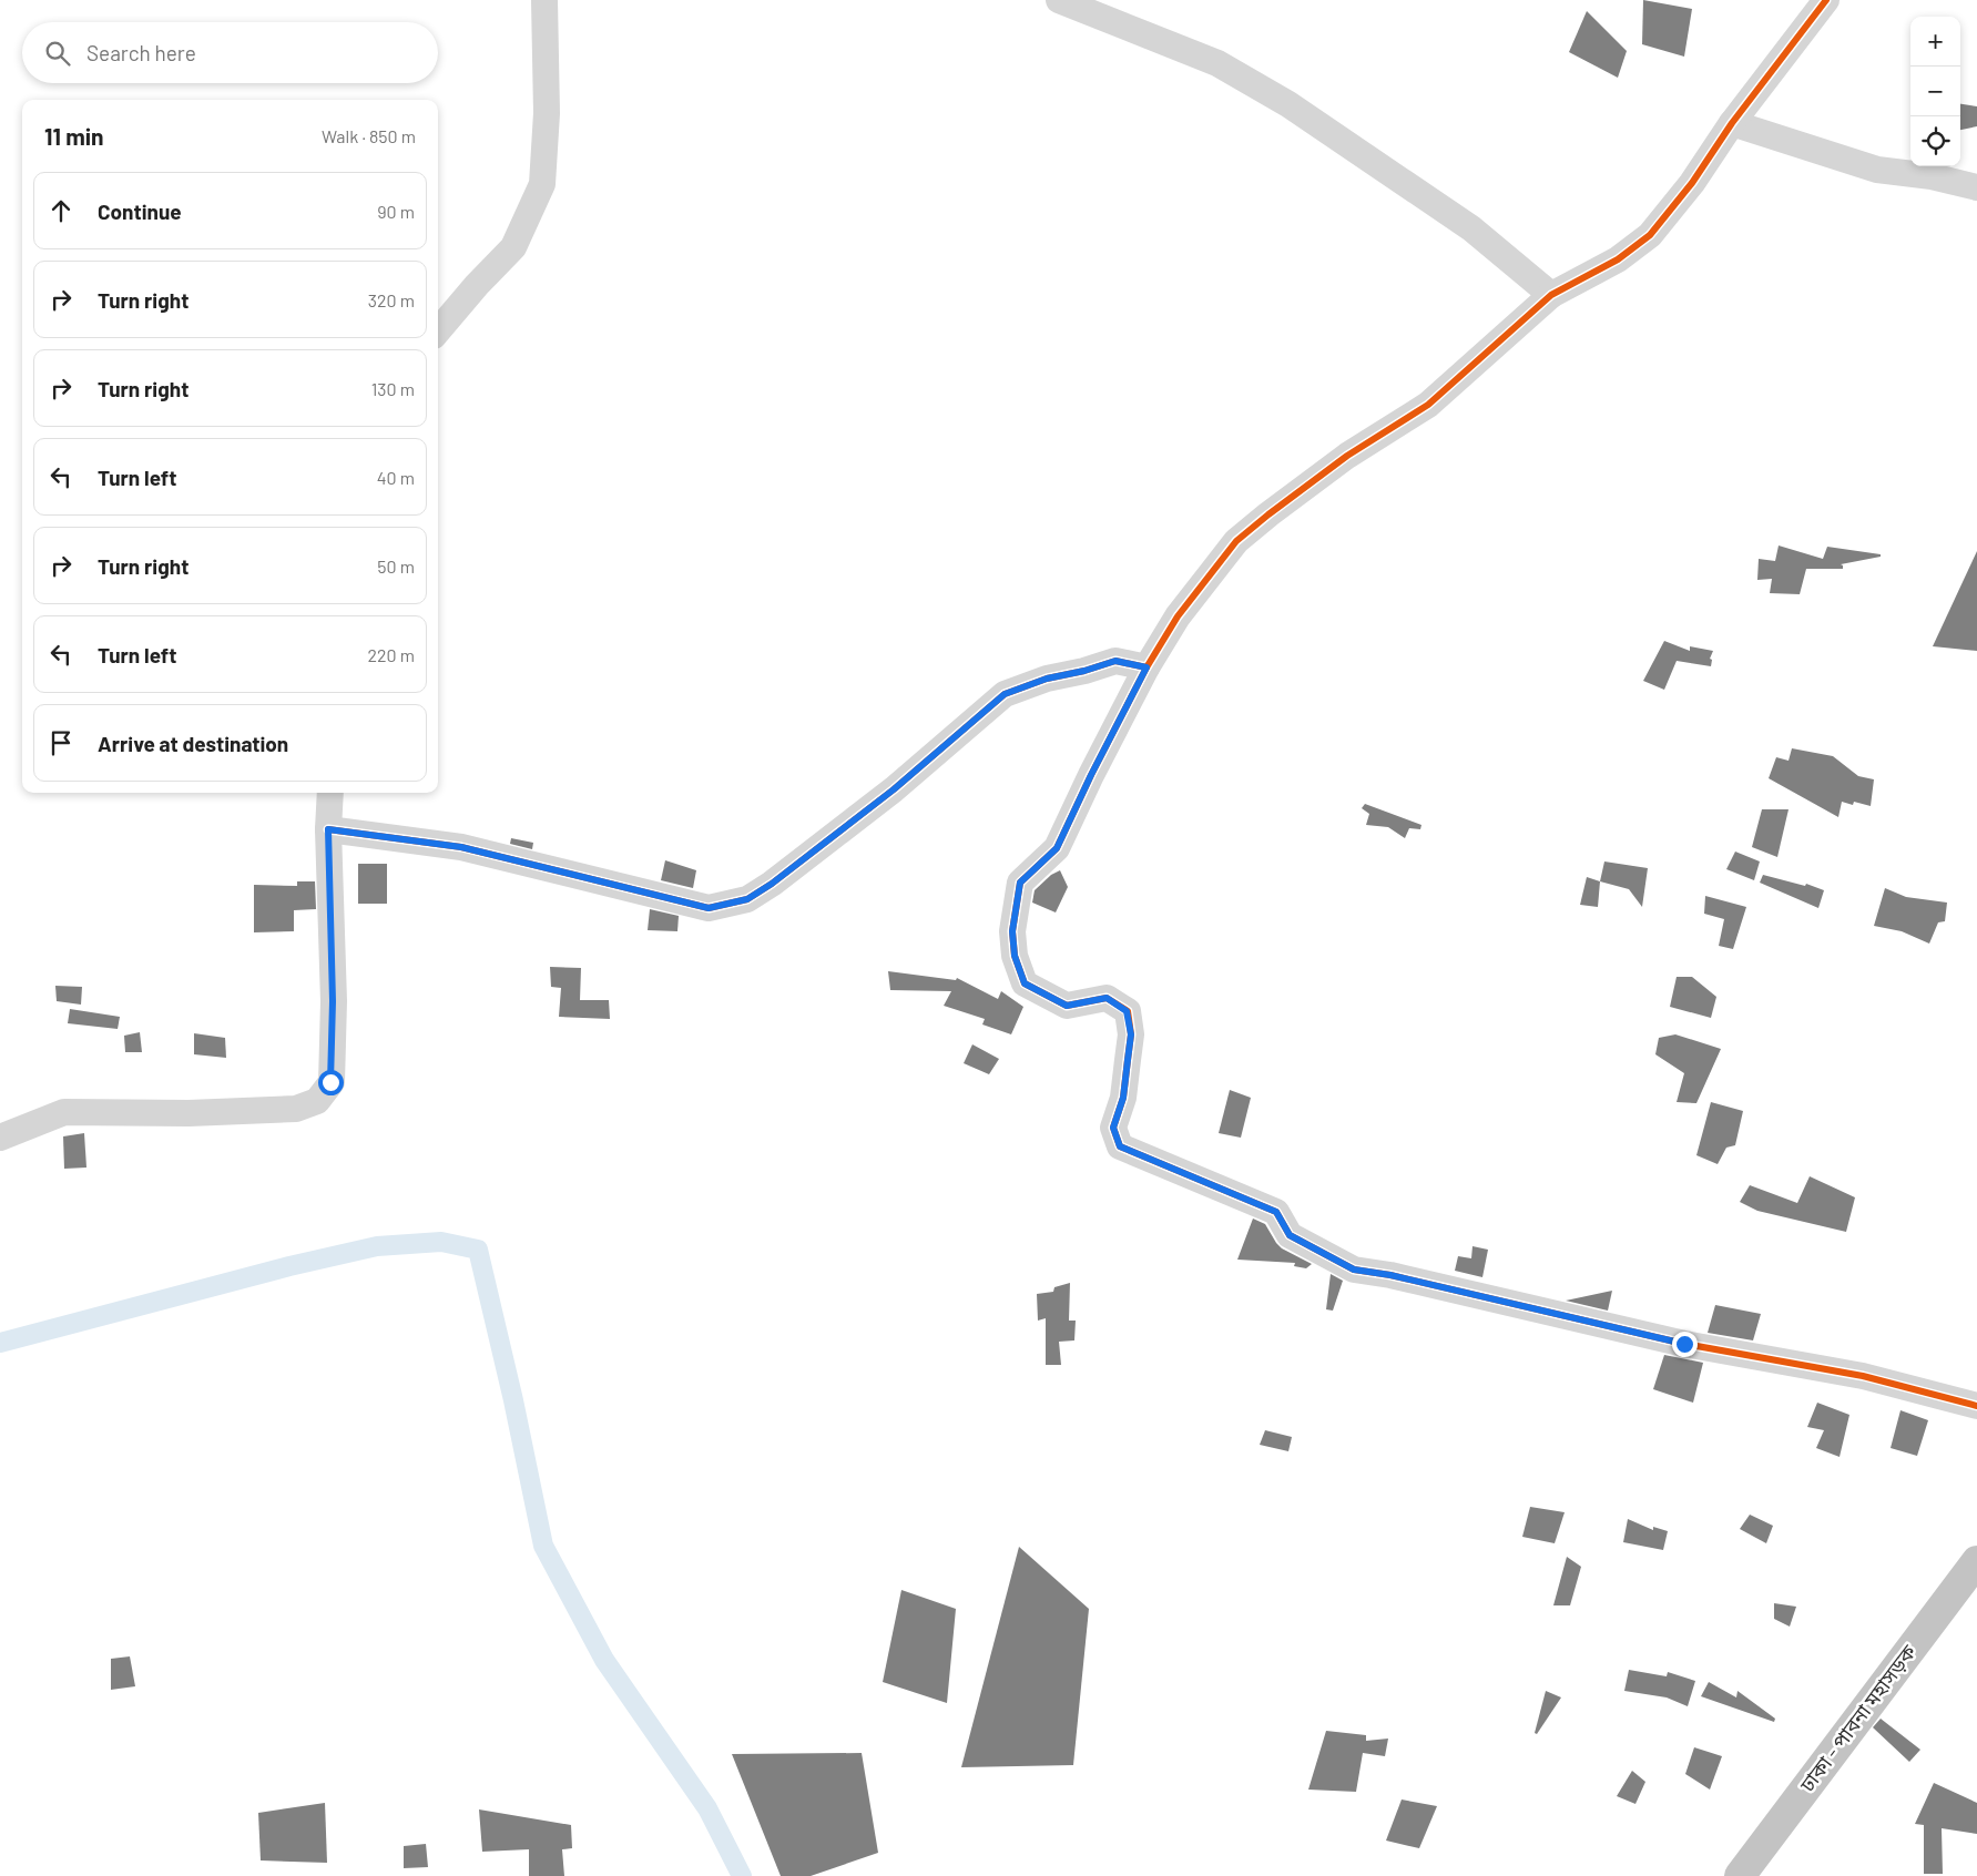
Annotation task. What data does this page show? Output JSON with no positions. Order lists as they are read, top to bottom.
{
  "streets": {
    "highway": ["ঢাকা - পাবনা মহাসড়ক"]
  },
  "page": {
    "map_buttons": ["+", "−"],
    "search": "Search here",
    "heading": ["11 min", "Walk · 850 m"],
    "list": [
      ["Continue", "90 m"],
      ["Turn right", "320 m"],
      ["Turn right", "130 m"],
      ["Turn left", "40 m"],
      ["Turn right", "50 m"],
      ["Turn left", "220 m"],
      "Arrive at destination"
    ]
  }
}
